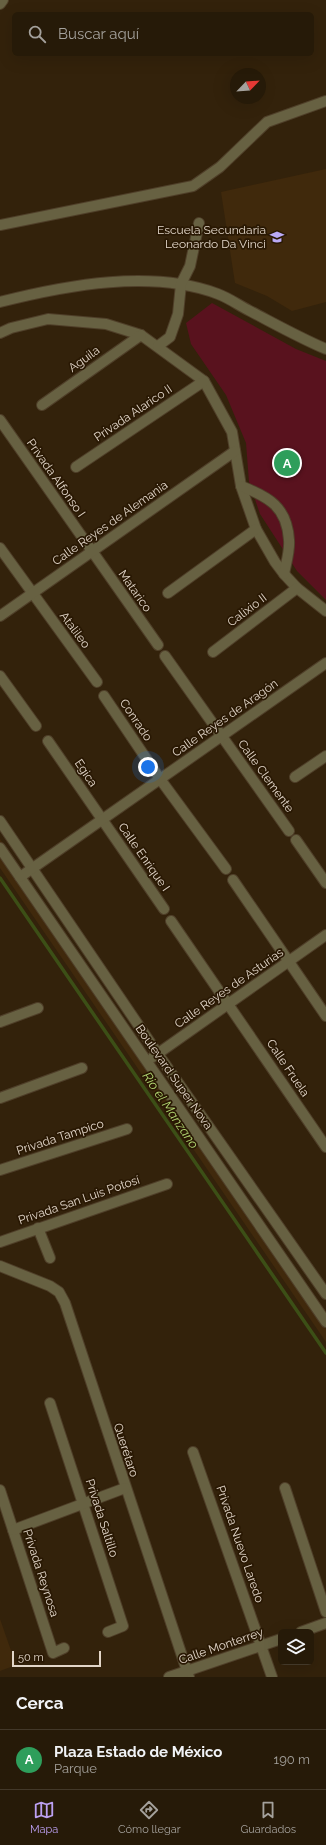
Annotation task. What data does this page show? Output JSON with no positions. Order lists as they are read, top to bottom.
{
  "streets": {
    "street": [
      "Aguila",
      "Privada Alarico II",
      "Privada Alfonso I",
      "Calle Reyes de Alemania",
      "Matarico",
      "Calixio II",
      "Atalileo",
      "Calle Reyes de Aragón",
      "Conrado",
      "Egica",
      "Calle Clemente",
      "Calle Enrique I",
      "Calle Reyes de Asturias",
      "Calle Fruela",
      "Boulevard Super Nova",
      "Privada Tampico",
      "Privada San Luis Potosí",
      "Querétaro",
      "Privada Saltillo",
      "Privada Nuevo Laredo",
      "Privada Reynosa",
      "Calle Monterrey"
    ]
  },
  "crossings": [
    ["Privada Alfonso I", "Calle Reyes de Alemania"],
    ["Privada Alfonso I", "Matarico"],
    ["Calle Reyes de Alemania", "Matarico"],
    ["Calle Reyes de Alemania", "Atalileo"],
    ["Calle Reyes de Aragón", "Conrado"],
    ["Calle Reyes de Aragón", "Egica"],
    ["Calle Reyes de Aragón", "Calle Clemente"],
    ["Calle Reyes de Aragón", "Calle Enrique I"],
    ["Calle Reyes de Aragón", "Boulevard Super Nova"],
    ["Egica", "Calle Enrique I"],
    ["Calle Reyes de Asturias", "Calle Fruela"],
    ["Calle Reyes de Asturias", "Boulevard Super Nova"],
    ["Querétaro", "Calle Monterrey"],
    ["Privada Nuevo Laredo", "Calle Monterrey"]
  ],
  "water": ["Rio el Manzano"],
  "places": {
    "school or university": ["Escuela Secundaria Leonardo Da Vinci"]
  },
  "scale_bar": "50 m",
  "north": "top right",
  "page": {
    "search": "Buscar aquí",
    "pins": "A",
    "scale": "50 m",
    "heading": "Cerca",
    "list": [
      {
        "mark": "A",
        "name": "Plaza Estado de México",
        "note": "Parque",
        "value": "190 m"
      }
    ],
    "nav": ["Mapa", "Cómo llegar", "Guardados"]
  }
}
